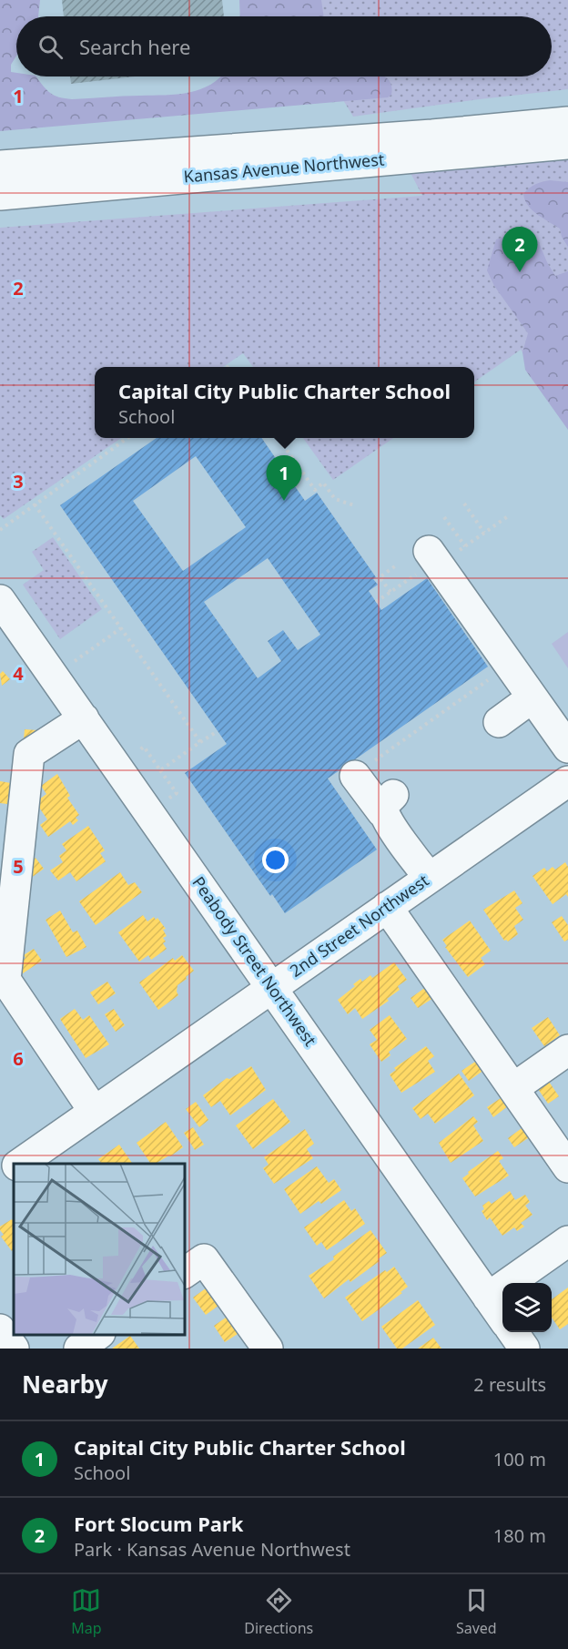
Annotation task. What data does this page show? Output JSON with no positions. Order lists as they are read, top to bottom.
{
  "streets": {
    "street": ["Kansas Avenue Northwest", "2nd Street Northwest", "Peabody Street Northwest"]
  },
  "crossings": [
    ["2nd Street Northwest", "Peabody Street Northwest"]
  ],
  "page": {
    "search": "Search here",
    "pins": ["2", "1"],
    "popup": ["Capital City Public Charter School", "School"],
    "heading": ["Nearby", "2 results"],
    "list": [
      {
        "mark": "1",
        "name": "Capital City Public Charter School",
        "note": "School",
        "value": "100 m"
      },
      {
        "mark": "2",
        "name": "Fort Slocum Park",
        "note": "Park · Kansas Avenue Northwest",
        "value": "180 m"
      }
    ],
    "nav": ["Map", "Directions", "Saved"]
  },
  "grid": {
    "rows": [
      "1",
      "2",
      "3",
      "4",
      "5",
      "6"
    ]
  }
}
